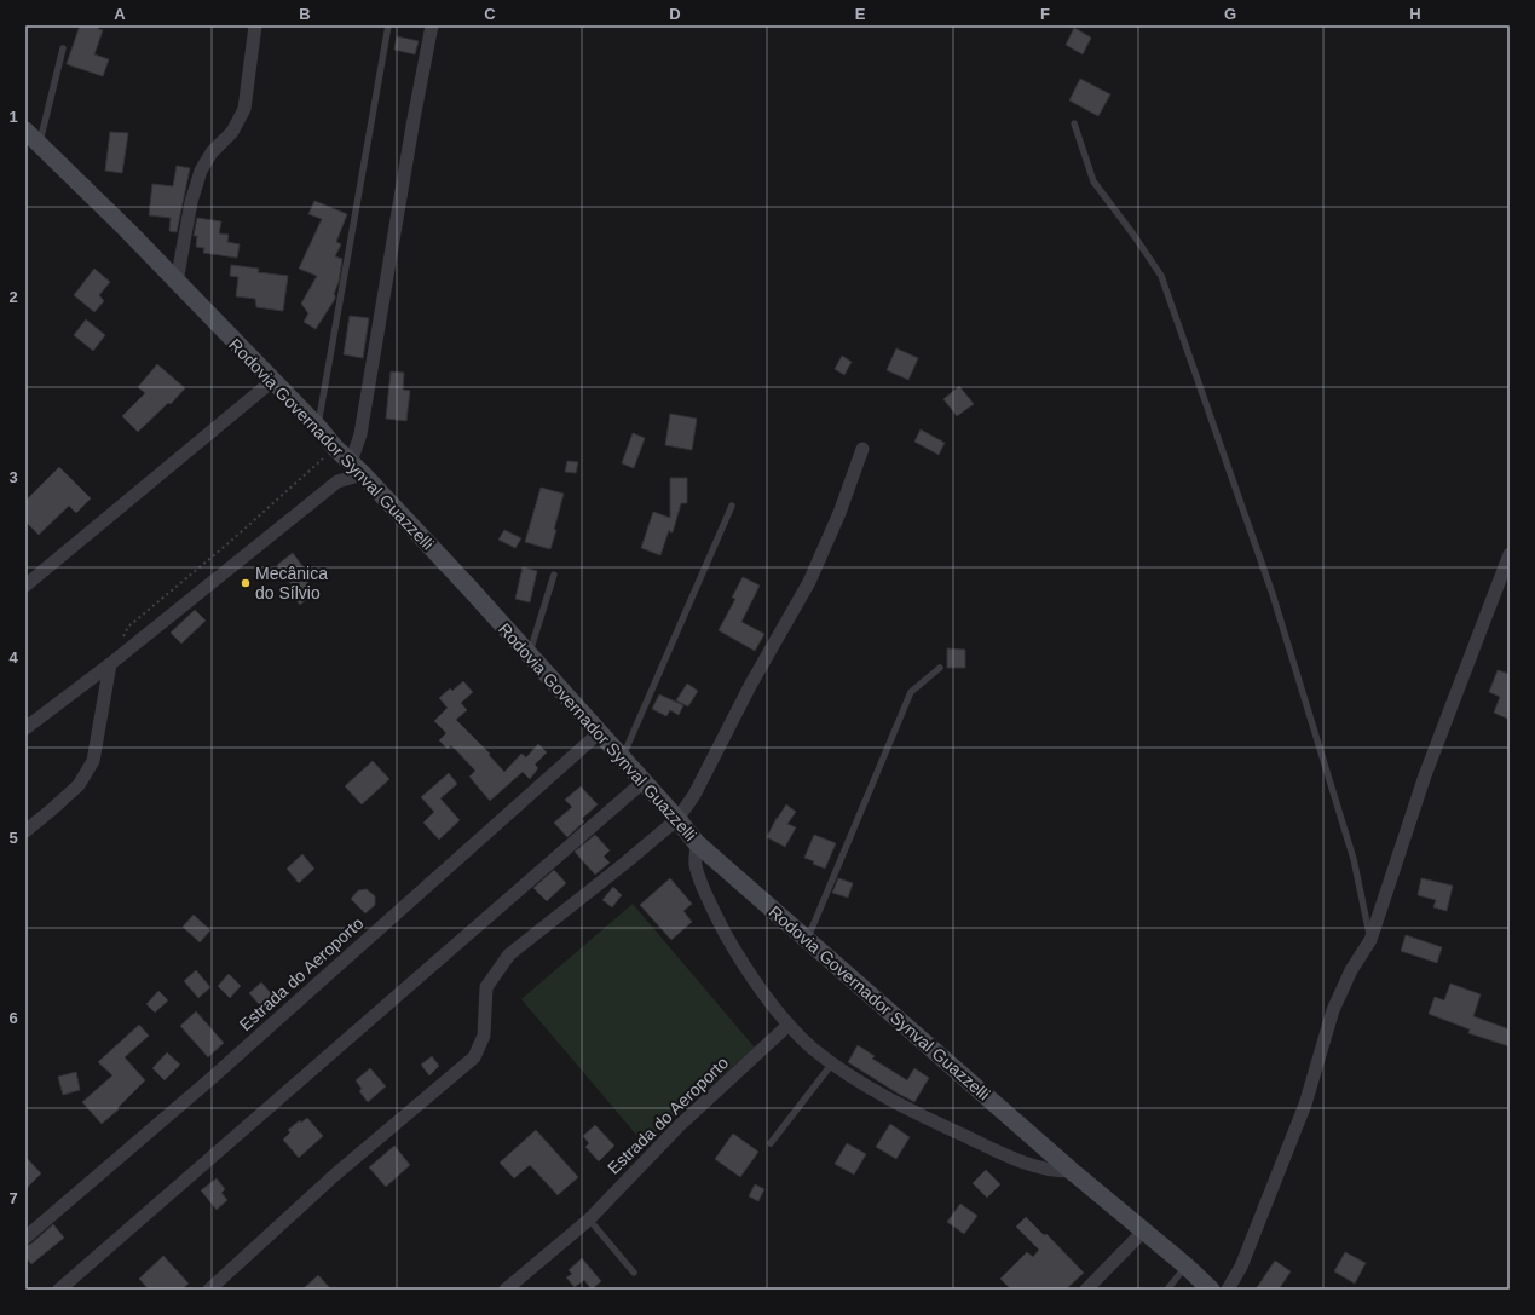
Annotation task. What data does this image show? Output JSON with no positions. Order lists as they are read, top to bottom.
{
  "streets": {
    "main road": ["Rodovia Governador Synval Guazzelli"],
    "street": ["Estrada do Aeroporto"]
  },
  "crossings": [
    ["Rodovia Governador Synval Guazzelli", "Estrada do Aeroporto"]
  ],
  "places": ["Mecânica do Sílvio"],
  "grid": {
    "columns": [
      "A",
      "B",
      "C",
      "D",
      "E",
      "F",
      "G",
      "H"
    ],
    "rows": [
      "1",
      "2",
      "3",
      "4",
      "5",
      "6",
      "7"
    ]
  }
}
